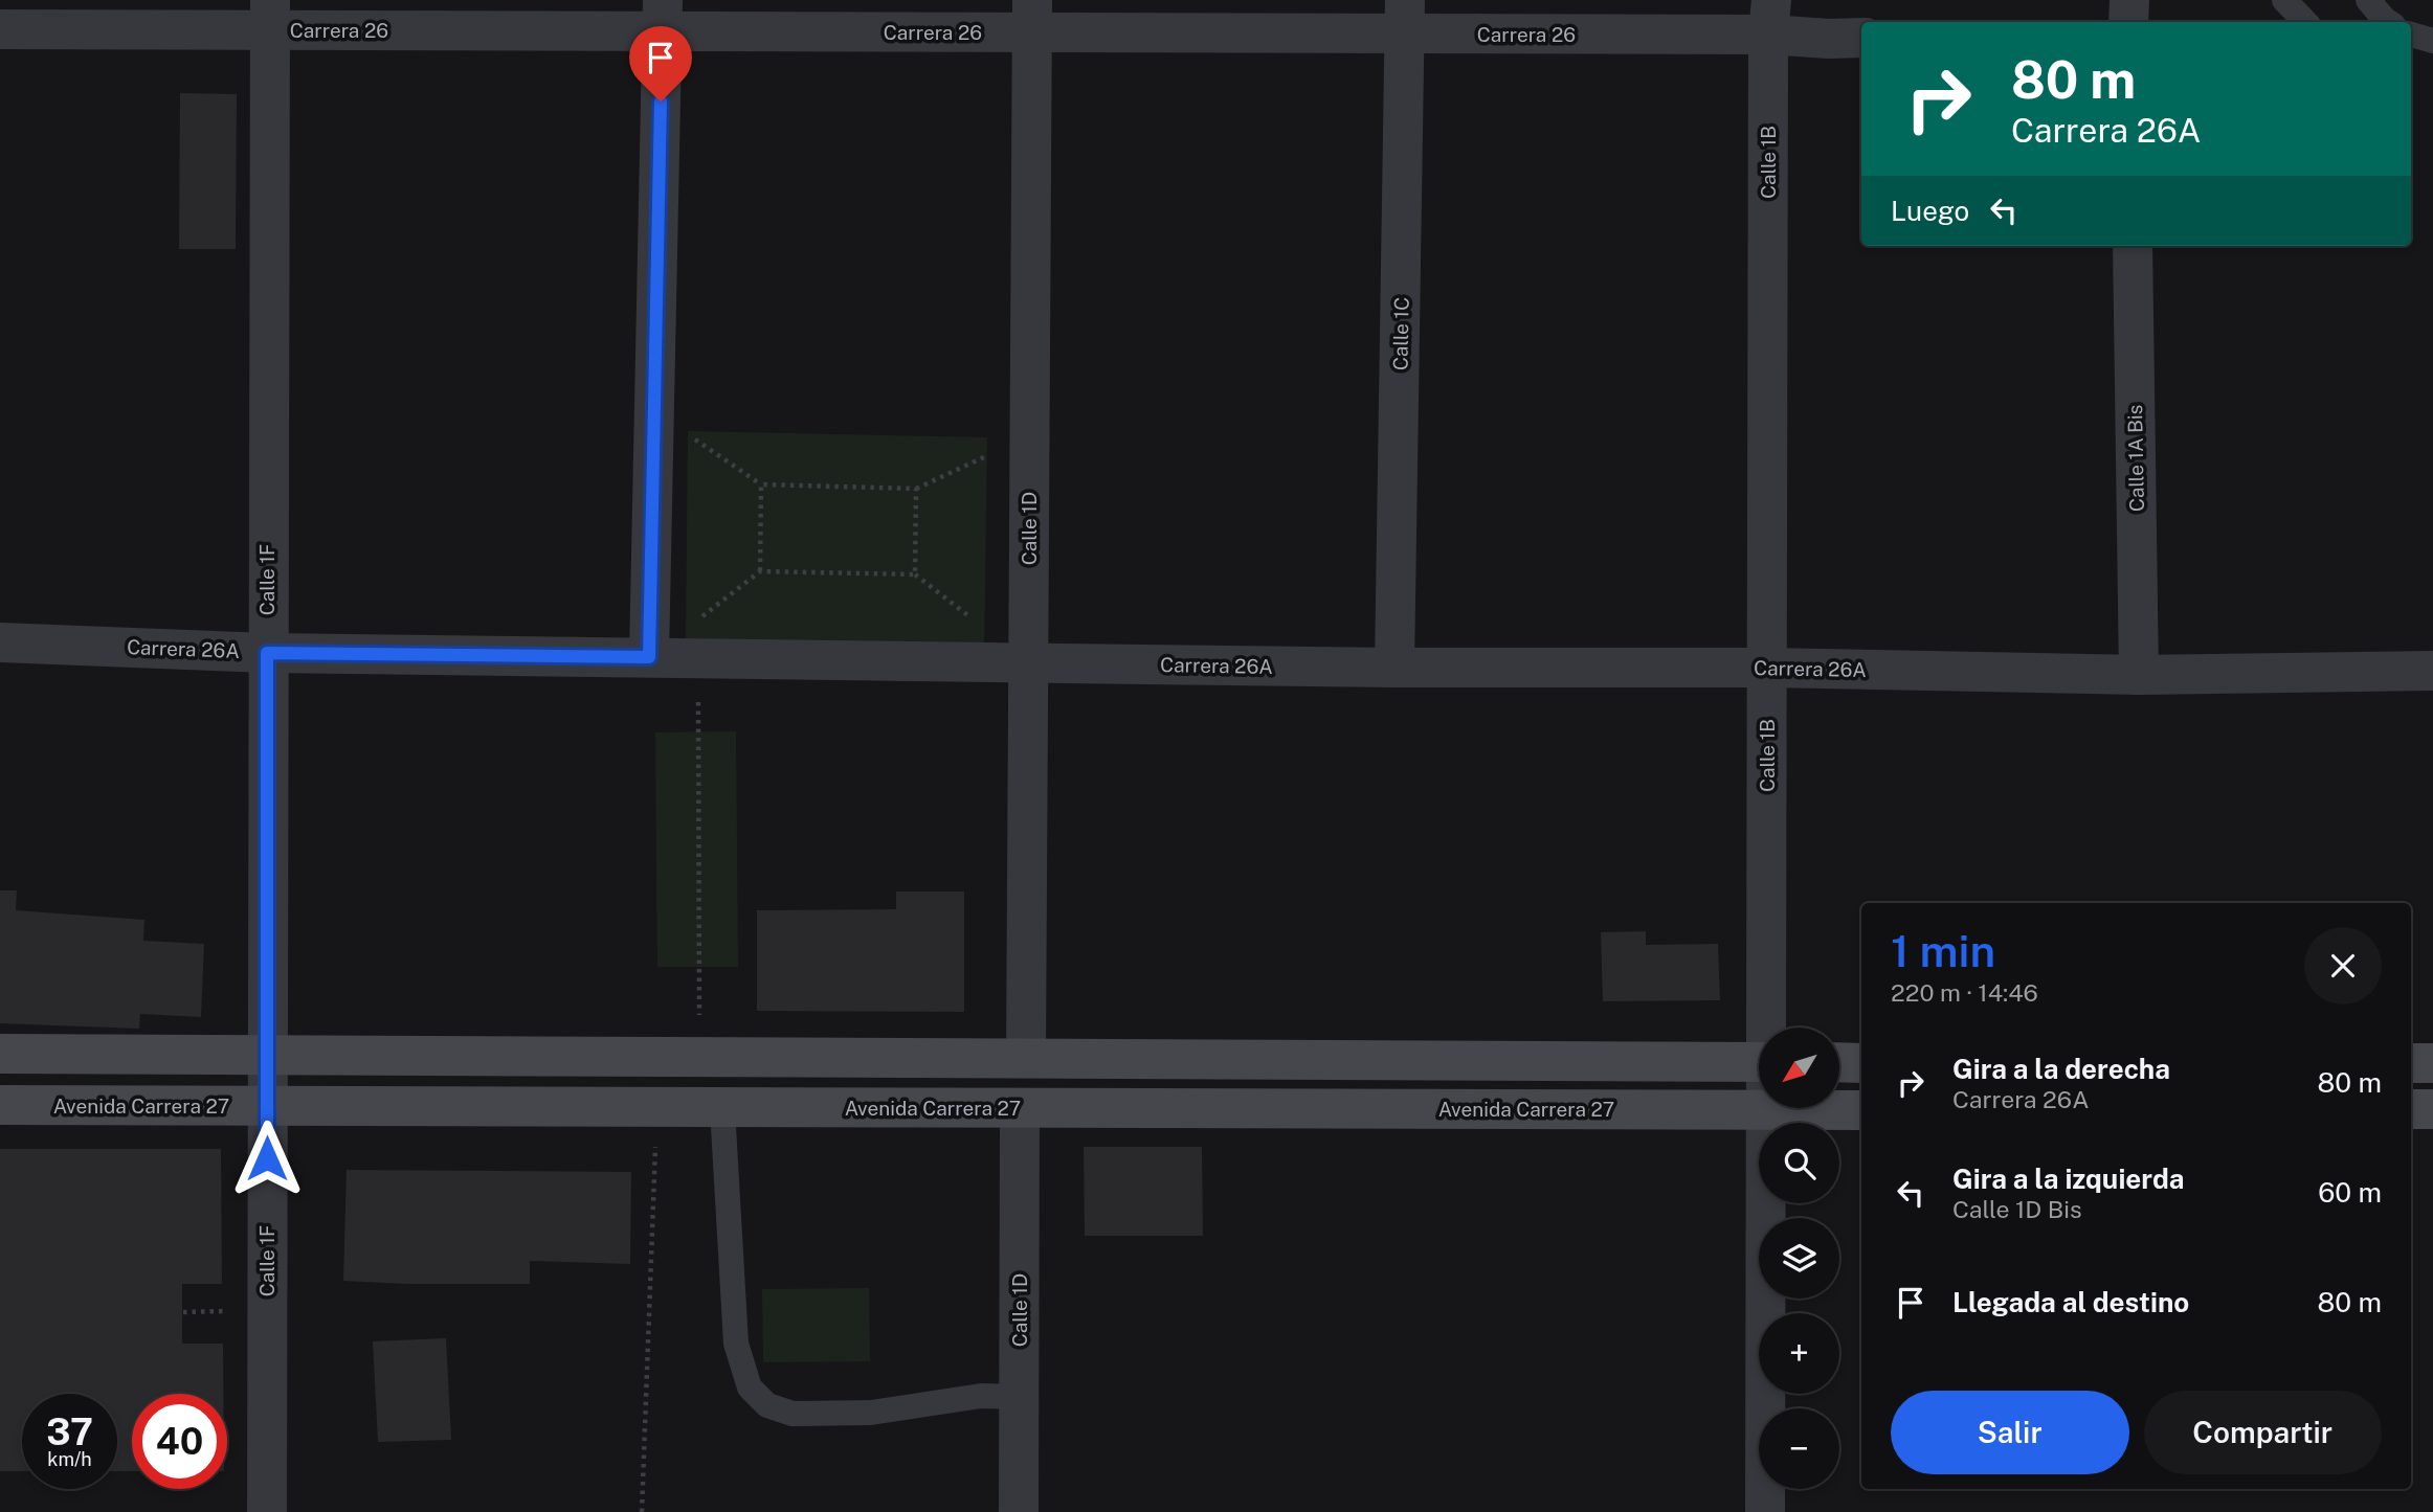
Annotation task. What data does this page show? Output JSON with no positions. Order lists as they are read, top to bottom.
{
  "streets": {
    "main road": ["Avenida Carrera 27"],
    "street": [
      "Carrera 26",
      "Calle 1B",
      "Calle 1C",
      "Calle 1A Bis",
      "Calle 1D",
      "Calle 1F",
      "Carrera 26A"
    ]
  },
  "crossings": [
    ["Carrera 26", "Calle 1B"],
    ["Carrera 26", "Calle 1C"],
    ["Carrera 26", "Calle 1D"],
    ["Carrera 26", "Calle 1F"],
    ["Calle 1B", "Carrera 26A"],
    ["Calle 1B", "Avenida Carrera 27"],
    ["Calle 1C", "Carrera 26A"],
    ["Calle 1A Bis", "Carrera 26A"],
    ["Calle 1D", "Carrera 26A"],
    ["Calle 1D", "Avenida Carrera 27"],
    ["Calle 1F", "Carrera 26A"],
    ["Calle 1F", "Avenida Carrera 27"]
  ],
  "north": "bottom left",
  "page": {
    "turn": ["80 m", "Carrera 26A"],
    "then": "Luego",
    "heading": ["1 min", "220 m · 14:46"],
    "map_buttons": ["+", "−"],
    "list": [
      {
        "name": "Gira a la derecha",
        "note": "Carrera 26A",
        "value": "80 m"
      },
      {
        "name": "Gira a la izquierda",
        "note": "Calle 1D Bis",
        "value": "60 m"
      },
      {
        "name": "Llegada al destino",
        "value": "80 m"
      }
    ],
    "buttons": ["Salir", "Compartir"],
    "speed": "37 km/h",
    "limit": "40"
  }
}
